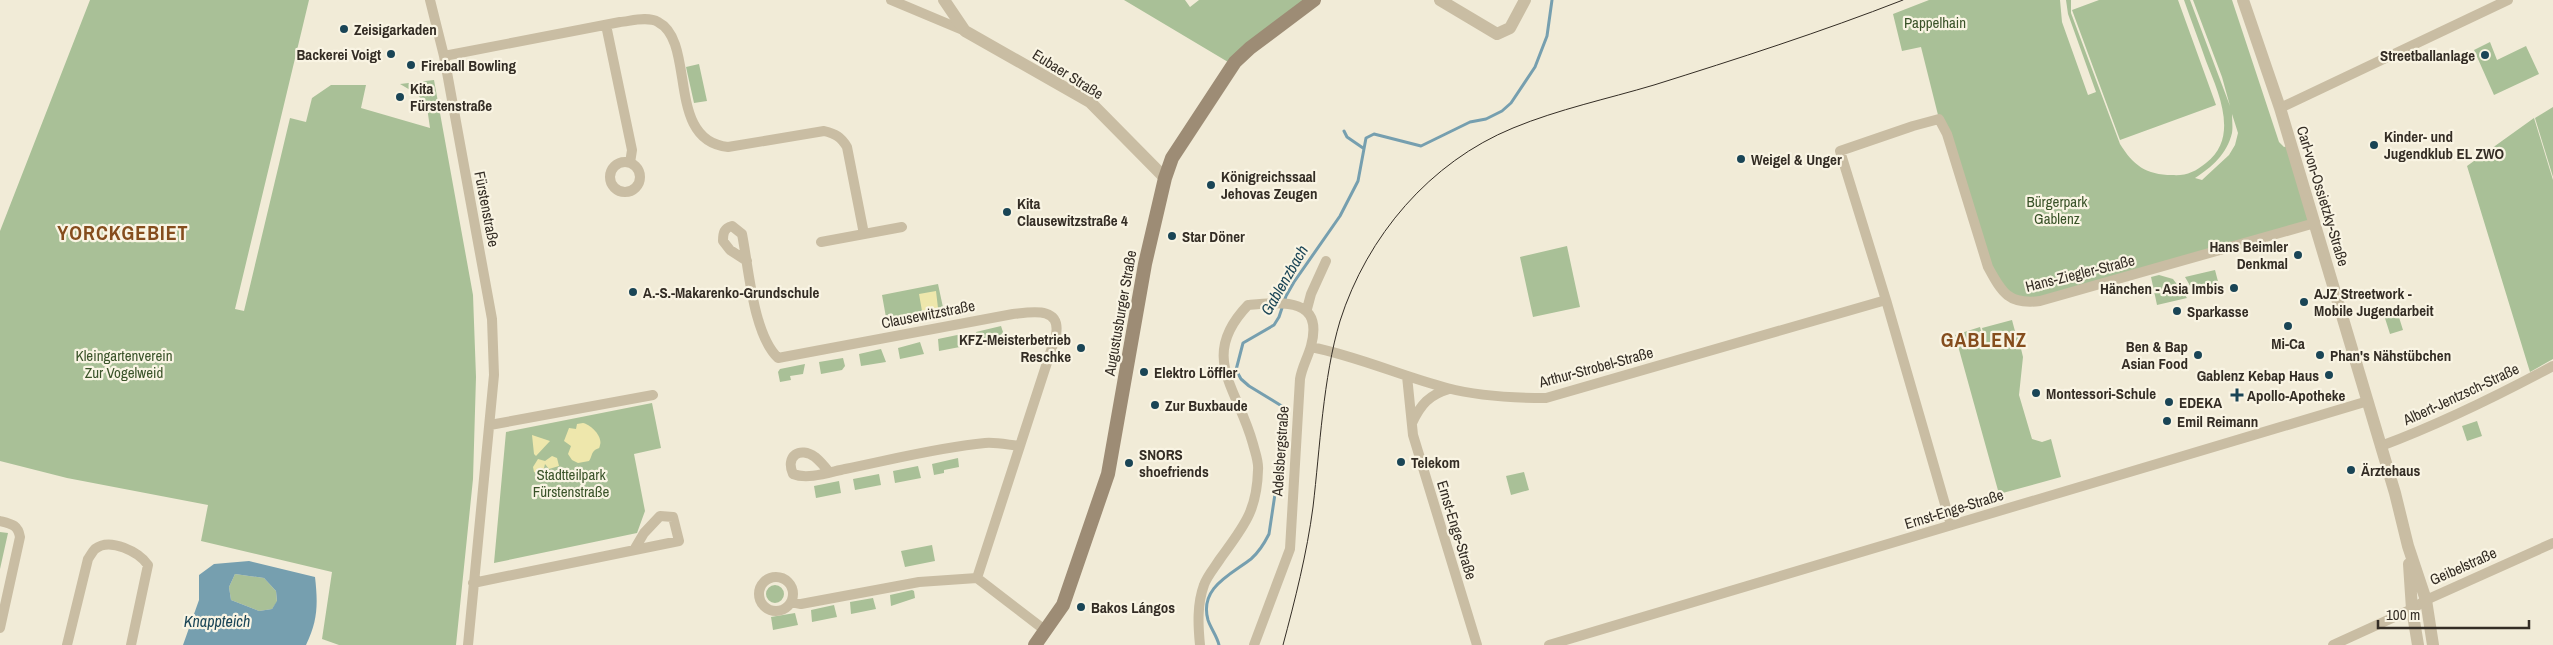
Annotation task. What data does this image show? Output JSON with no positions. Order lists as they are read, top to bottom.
{
  "streets": {
    "main road": ["Augustusburger Straße"],
    "street": [
      "Eubaer Straße",
      "Carl-von-Ossietzky-Straße",
      "Fürstenstraße",
      "Hans-Ziegler-Straße",
      "Clausewitzstraße",
      "Arthur-Strobel-Straße",
      "Albert-Jentzsch-Straße",
      "Adelsbergstraße",
      "Ernst-Enge-Straße",
      "Geibelstraße"
    ]
  },
  "crossings": [
    ["Eubaer Straße", "Augustusburger Straße"],
    ["Carl-von-Ossietzky-Straße", "Hans-Ziegler-Straße"],
    ["Carl-von-Ossietzky-Straße", "Albert-Jentzsch-Straße"],
    ["Carl-von-Ossietzky-Straße", "Ernst-Enge-Straße"],
    ["Carl-von-Ossietzky-Straße", "Geibelstraße"],
    ["Hans-Ziegler-Straße", "Arthur-Strobel-Straße"],
    ["Arthur-Strobel-Straße", "Adelsbergstraße"],
    ["Arthur-Strobel-Straße", "Ernst-Enge-Straße"]
  ],
  "districts": ["YORCKGEBIET", "GABLENZ"],
  "water": ["Gablenzbach", "Knappteich"],
  "parks": [
    "Pappelhain",
    "Bürgerpark Gablenz",
    "Kleingartenverein Zur Vogelweid",
    "Stadtteilpark Fürstenstraße"
  ],
  "places": {
    "other": [
      "Zeisigarkaden",
      "Backerei Voigt",
      "Streetballanlage",
      "Fireball Bowling",
      "Kita Fürstenstraße",
      "Kinder- und Jugendklub EL ZWO",
      "Weigel & Unger",
      "Königreichssaal Jehovas Zeugen",
      "Kita Clausewitzstraße 4",
      "Star Döner",
      "Hans Beimler Denkmal",
      "Hänchen - Asia Imbis",
      "A.-S.-Makarenko-Grundschule",
      "AJZ Streetwork - Mobile Jugendarbeit",
      "Sparkasse",
      "Mi-Ca",
      "KFZ-Meisterbetrieb Reschke",
      "Ben & Bap Asian Food",
      "Phan's Nähstübchen",
      "Elektro Löffler",
      "Gablenz Kebap Haus",
      "Montessori-Schule",
      "EDEKA",
      "Zur Buxbaude",
      "Emil Reimann",
      "Telekom",
      "SNORS shoefriends",
      "Ärztehaus",
      "Bakos Lángos"
    ],
    "health": ["Apollo-Apotheke"]
  },
  "scale_bar": "100 m"
}
